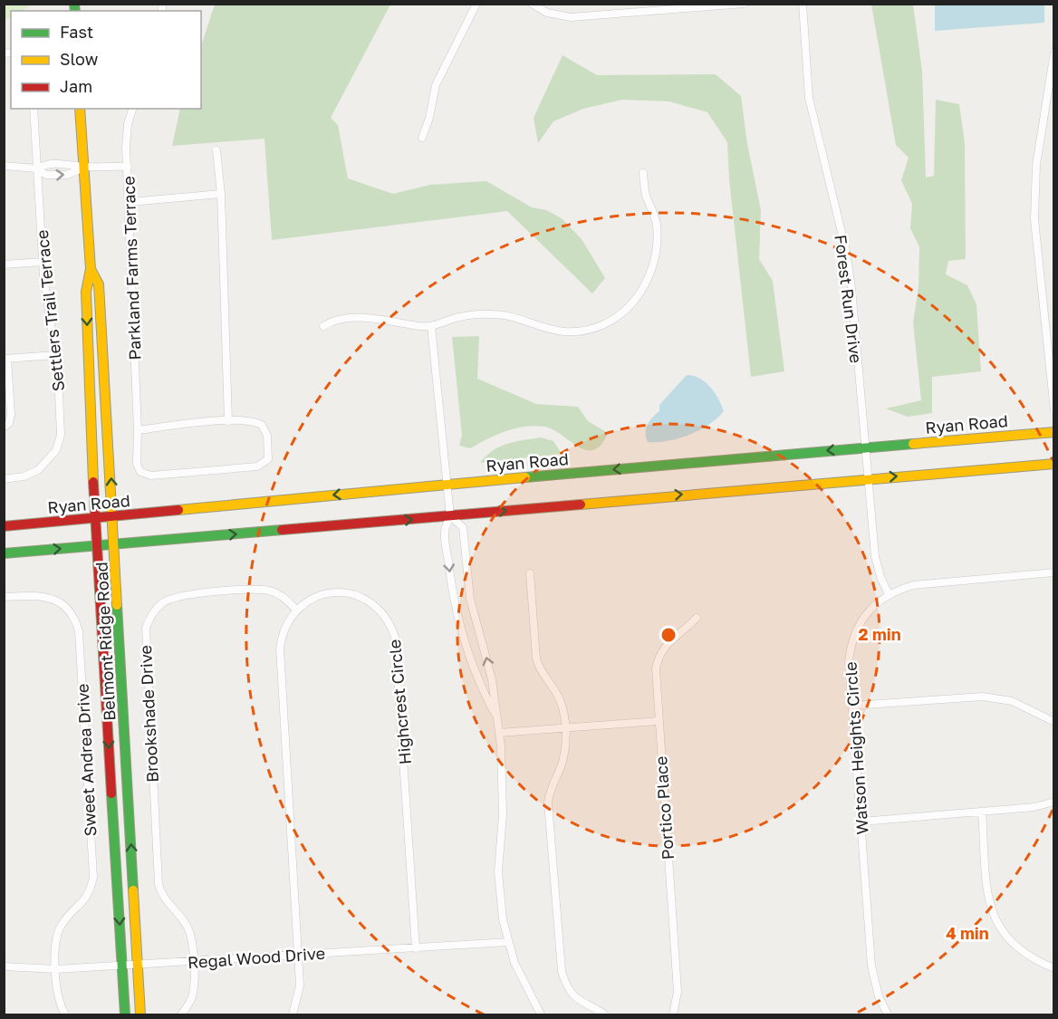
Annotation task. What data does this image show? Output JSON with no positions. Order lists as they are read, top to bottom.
{
  "streets": {
    "main road": ["Ryan Road", "Belmont Ridge Road"],
    "street": [
      "Parkland Farms Terrace",
      "Forest Run Drive",
      "Settlers Trail Terrace",
      "Highcrest Circle",
      "Brookshade Drive",
      "Watson Heights Circle",
      "Sweet Andrea Drive",
      "Portico Place",
      "Regal Wood Drive"
    ]
  },
  "crossings": [
    ["Forest Run Drive", "Ryan Road"],
    ["Forest Run Drive", "Watson Heights Circle"],
    ["Ryan Road", "Belmont Ridge Road"],
    ["Belmont Ridge Road", "Regal Wood Drive"],
    ["Highcrest Circle", "Brookshade Drive"],
    ["Highcrest Circle", "Regal Wood Drive"],
    ["Brookshade Drive", "Regal Wood Drive"],
    ["Sweet Andrea Drive", "Regal Wood Drive"]
  ],
  "legend": ["Fast", "Slow", "Jam"],
  "rings": ["2 min", "4 min"]
}
